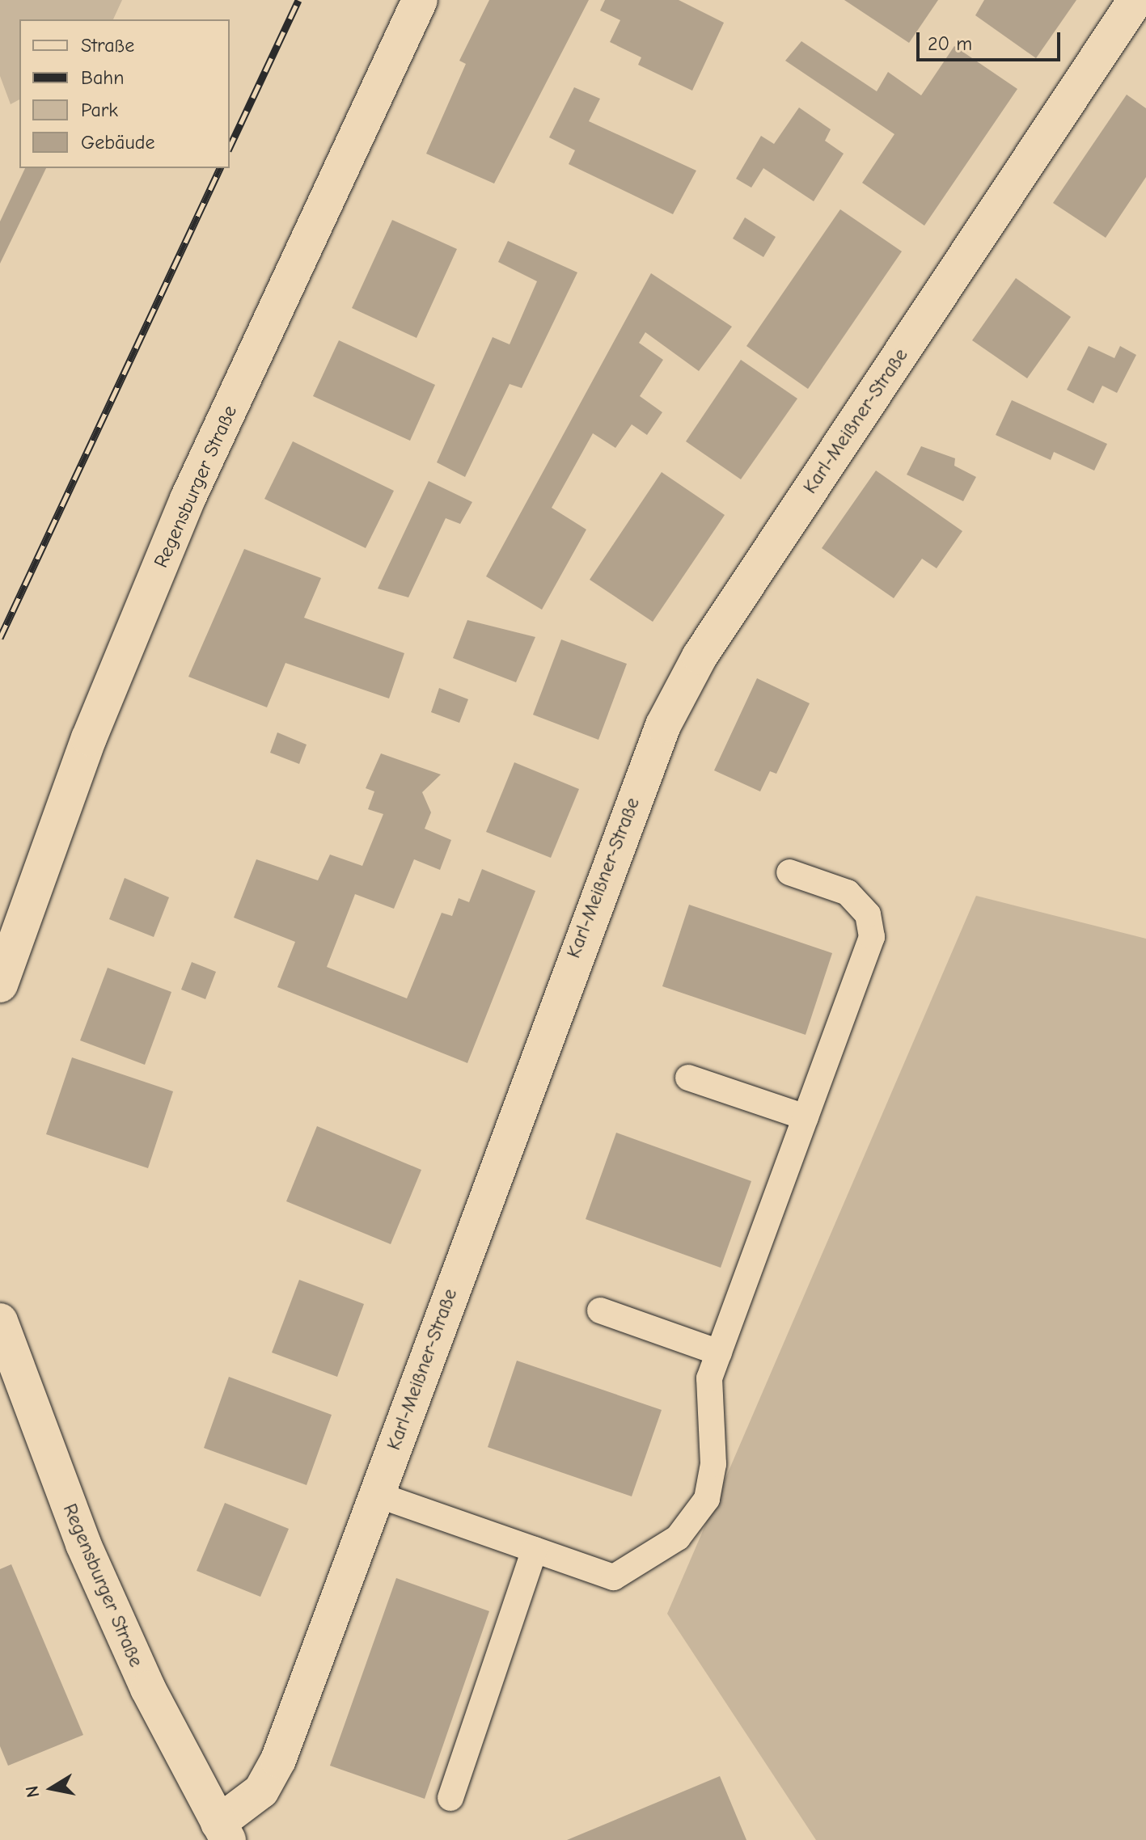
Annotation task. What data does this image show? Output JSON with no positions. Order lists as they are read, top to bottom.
{
  "streets": {
    "street": ["Karl-Meißner-Straße", "Regensburger Straße"]
  },
  "crossings": [
    ["Karl-Meißner-Straße", "Regensburger Straße"]
  ],
  "legend": [
    "Straße",
    "Bahn",
    "Park",
    "Gebäude"
  ],
  "scale_bar": "20 m",
  "north": "left"
}
